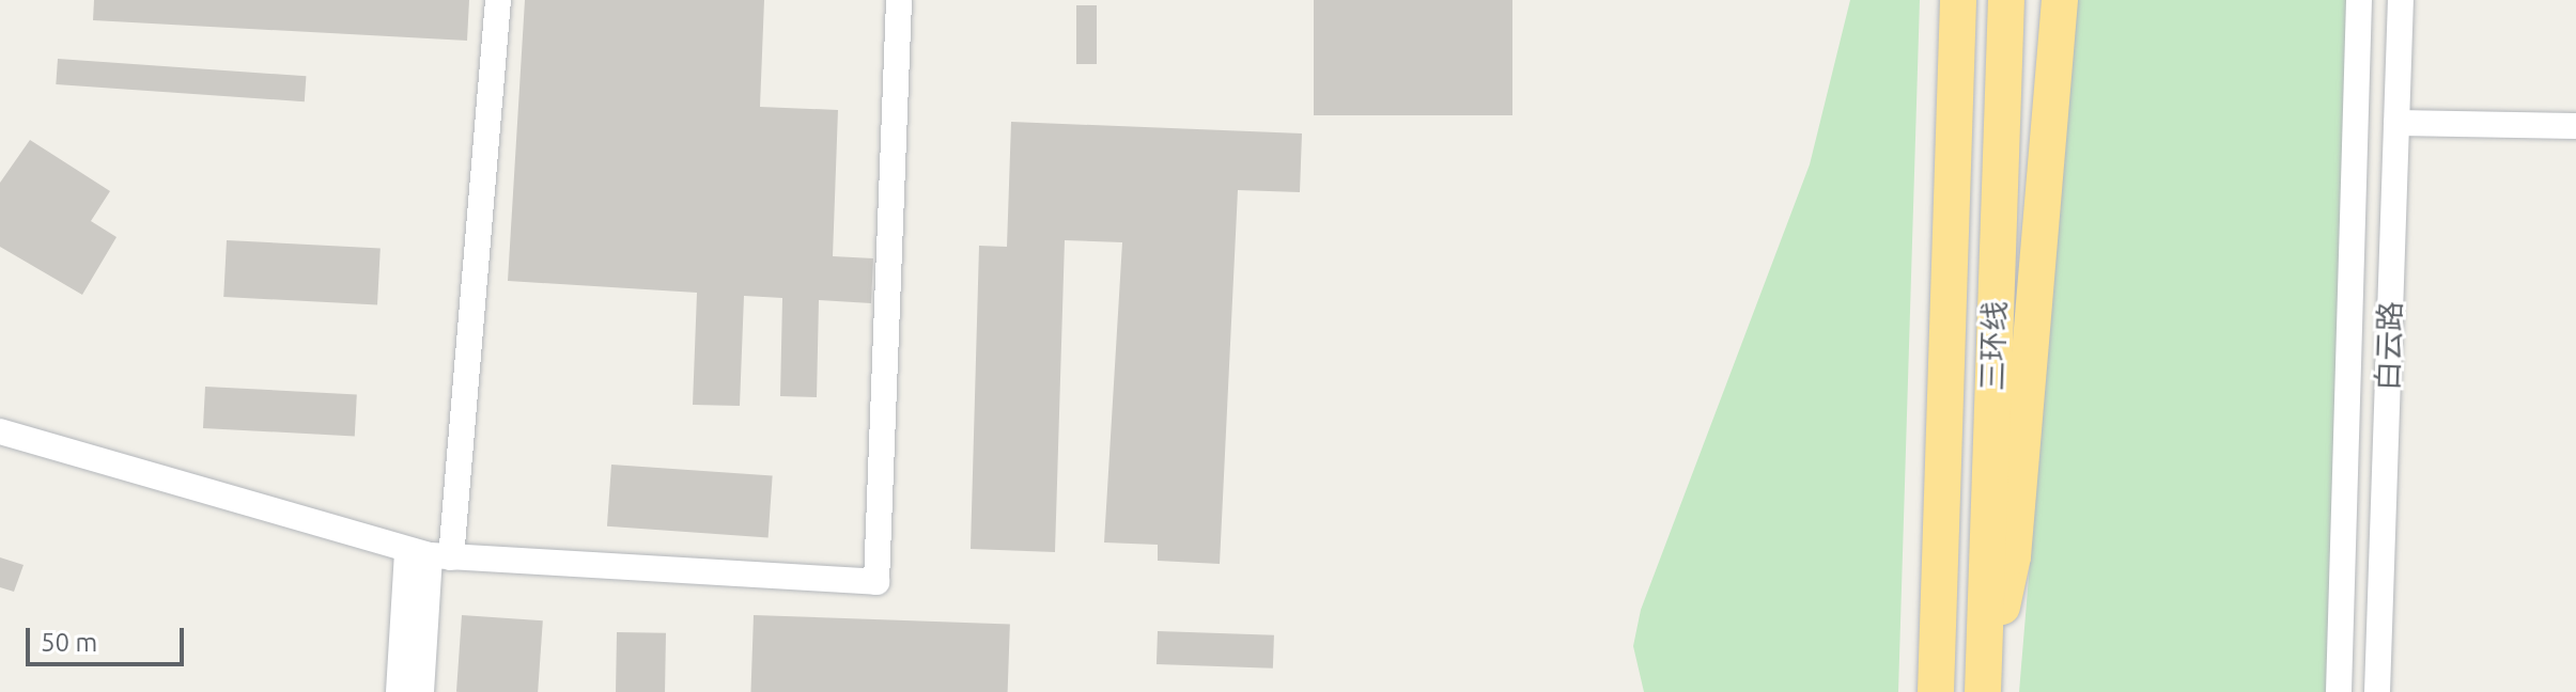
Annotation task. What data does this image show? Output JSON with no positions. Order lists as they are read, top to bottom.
{
  "streets": {
    "highway": ["三环线"],
    "street": ["白云路"]
  },
  "scale_bar": "50 m"
}
